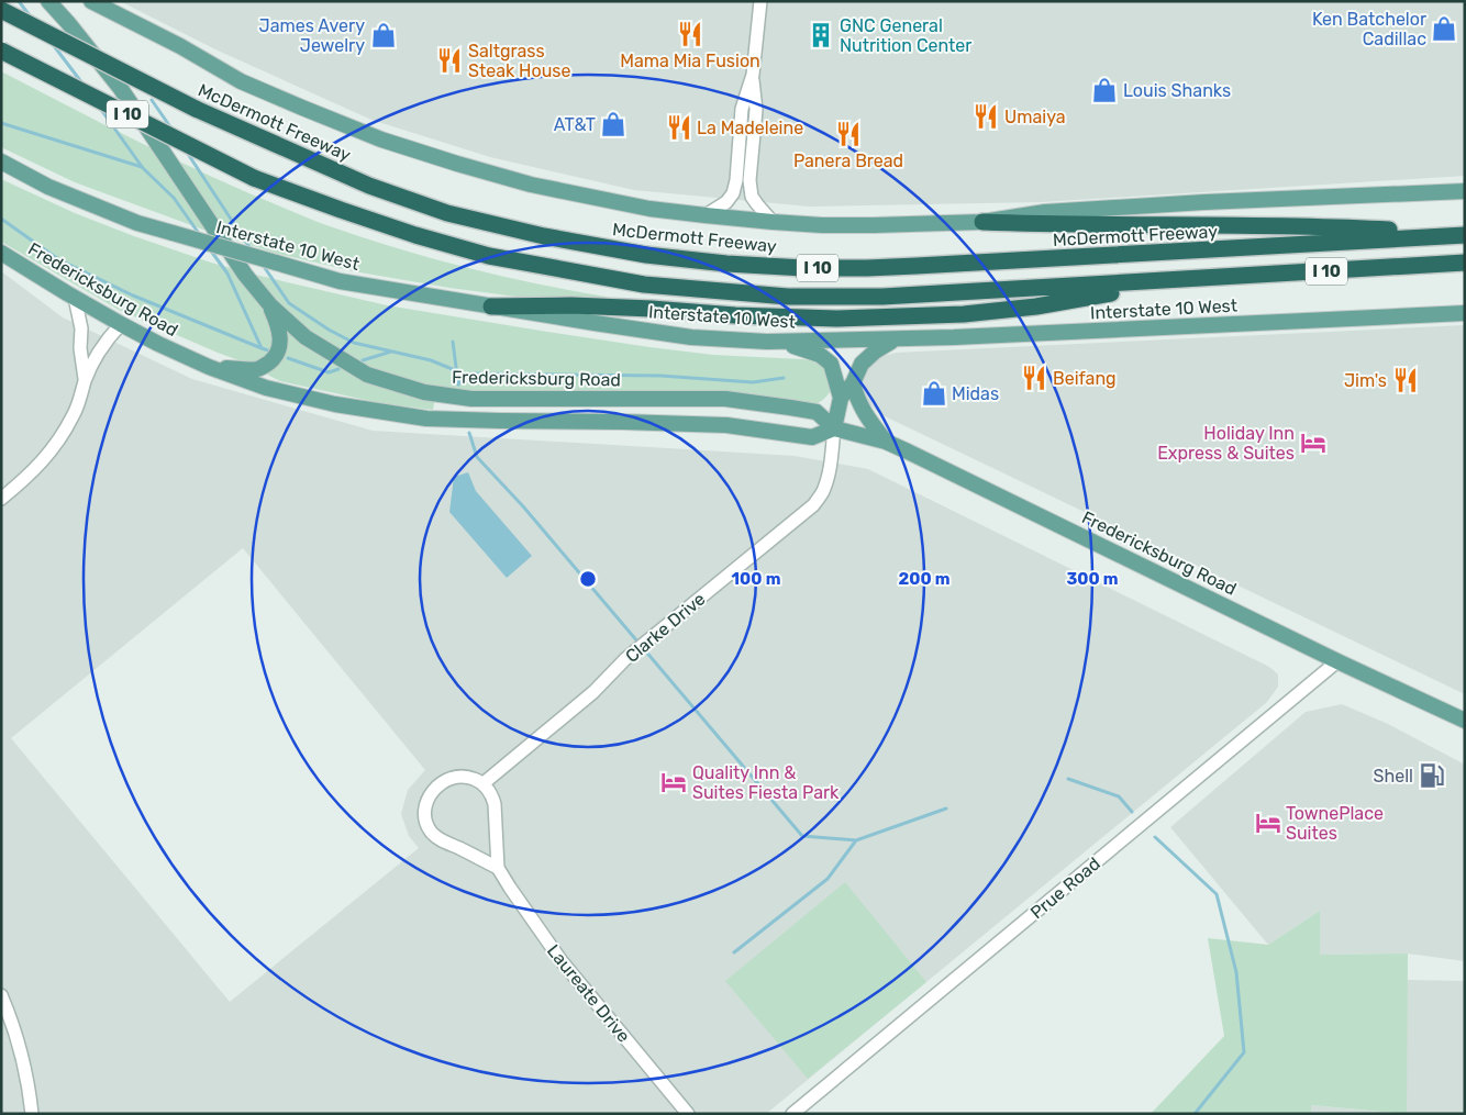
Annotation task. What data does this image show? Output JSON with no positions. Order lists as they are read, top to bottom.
{
  "streets": {
    "highway": ["I 10", "McDermott Freeway"],
    "main road": ["Interstate 10 West", "Fredericksburg Road"],
    "street": ["Clarke Drive", "Prue Road", "Laureate Drive"]
  },
  "crossings": [
    ["Fredericksburg Road", "Clarke Drive"],
    ["Fredericksburg Road", "Prue Road"],
    ["Clarke Drive", "Laureate Drive"]
  ],
  "places": {
    "shop": [
      "Ken Batchelor Cadillac",
      "James Avery Jewelry",
      "Louis Shanks",
      "AT&T",
      "Midas"
    ],
    "restaurant": [
      "Mama Mia Fusion",
      "Saltgrass Steak House",
      "Umaiya",
      "La Madeleine",
      "Panera Bread",
      "Beifang",
      "Jim's"
    ],
    "building": ["GNC General Nutrition Center"],
    "hotel": ["Holiday Inn Express & Suites", "Quality Inn & Suites Fiesta Park", "TownePlace Suites"],
    "fuel station": ["Shell"]
  },
  "rings": ["100 m", "200 m", "300 m"]
}
